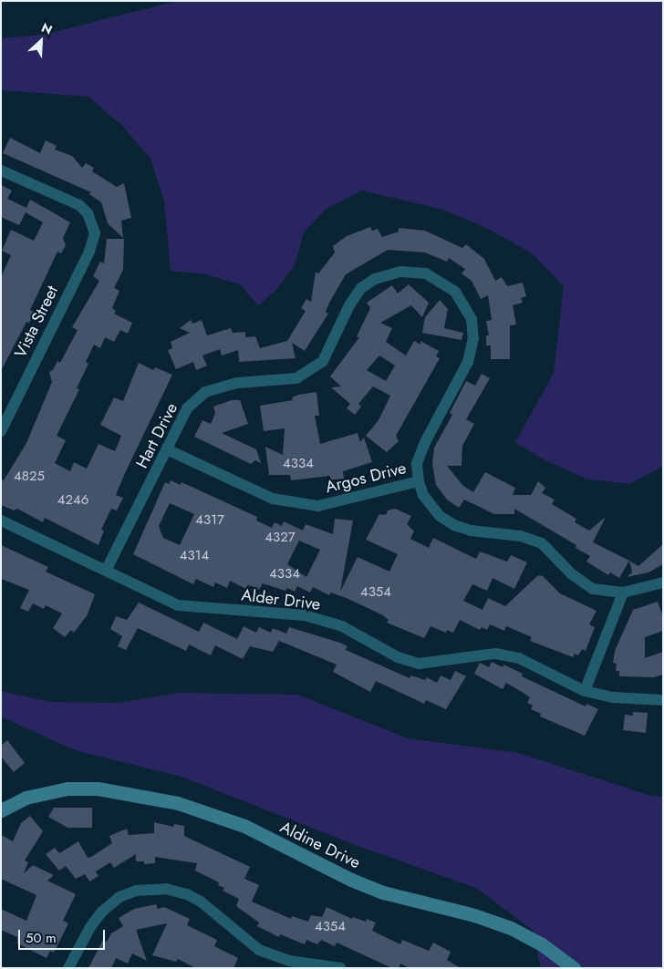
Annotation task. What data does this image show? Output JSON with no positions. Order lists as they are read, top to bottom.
{
  "streets": {
    "main road": ["Aldine Drive"],
    "street": [
      "Vista Street",
      "Hart Drive",
      "Argos Drive",
      "Alder Drive"
    ]
  },
  "crossings": [
    ["Hart Drive", "Argos Drive"],
    ["Hart Drive", "Alder Drive"]
  ],
  "house_numbers": [
    "4334",
    "4825",
    "4246",
    "4317",
    "4327",
    "4314",
    "4334",
    "4354",
    "4354"
  ],
  "scale_bar": "50 m",
  "north": "top right"
}
